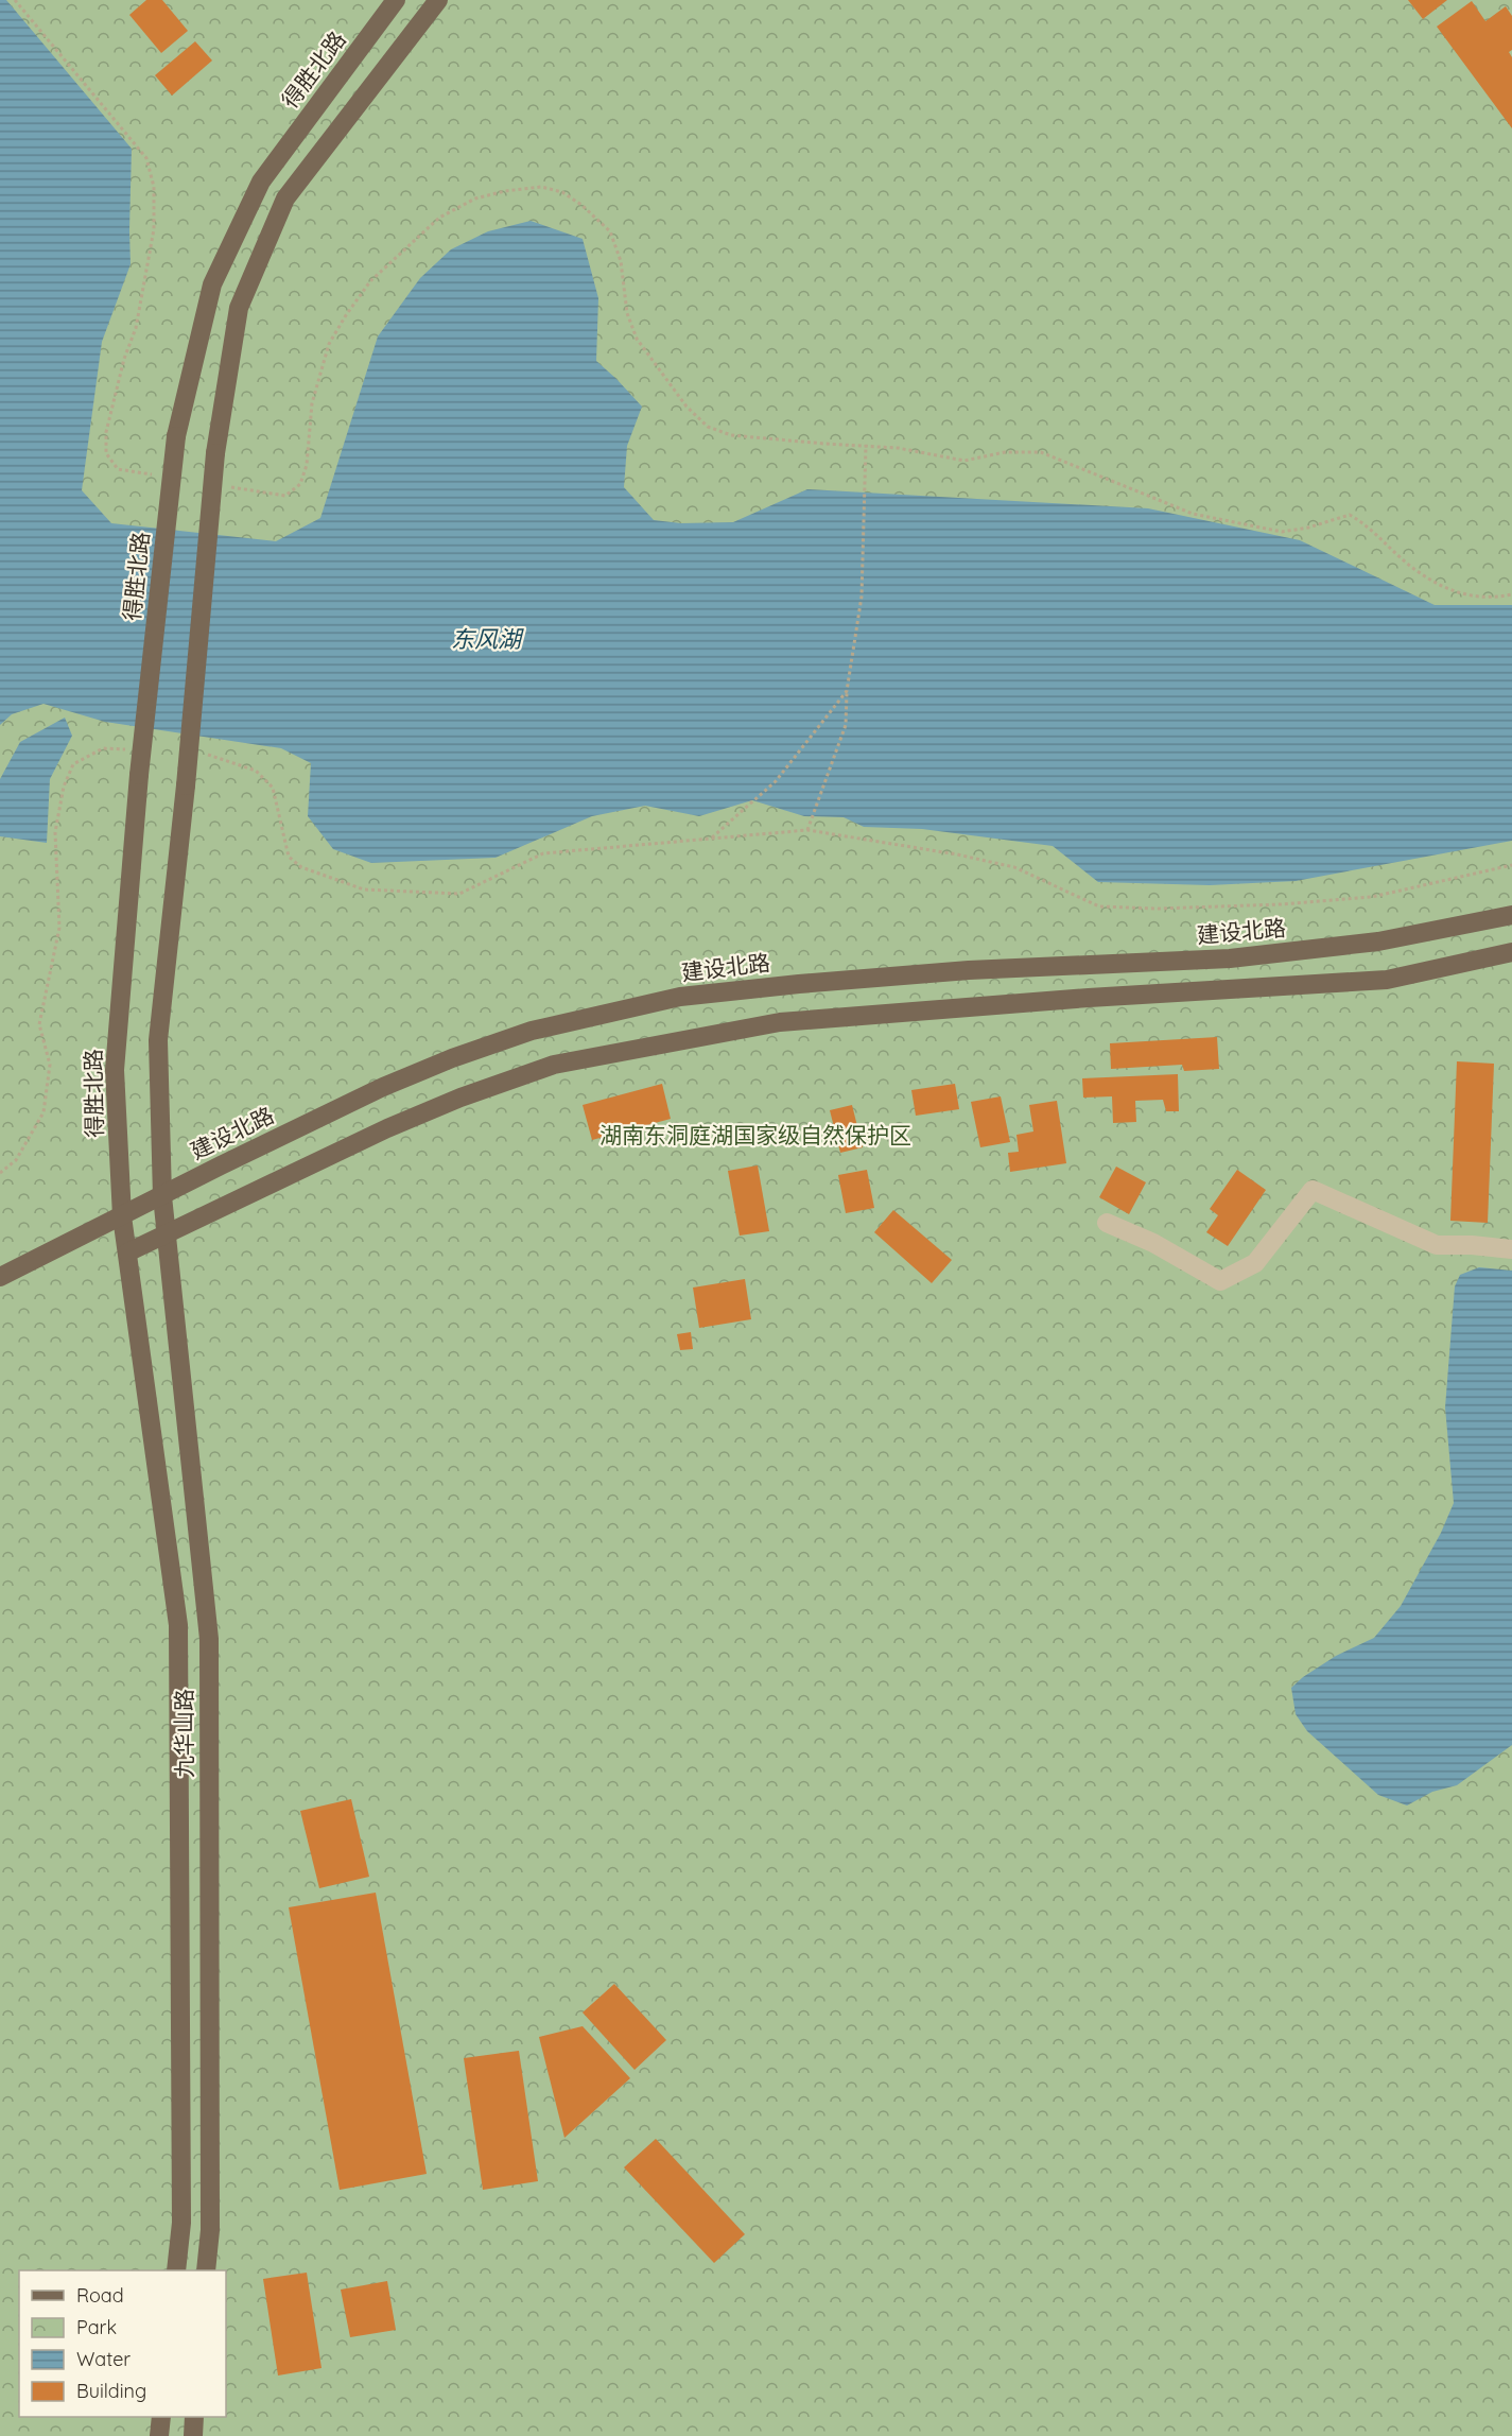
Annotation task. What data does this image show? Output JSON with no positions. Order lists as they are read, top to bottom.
{
  "streets": {
    "main road": ["得胜北路", "建设北路", "九华山路"]
  },
  "crossings": [
    ["得胜北路", "建设北路"],
    ["得胜北路", "九华山路"],
    ["建设北路", "九华山路"]
  ],
  "water": ["东风湖"],
  "parks": ["湖南东洞庭湖国家级自然保护区"],
  "legend": [
    "Road",
    "Park",
    "Water",
    "Building"
  ]
}
